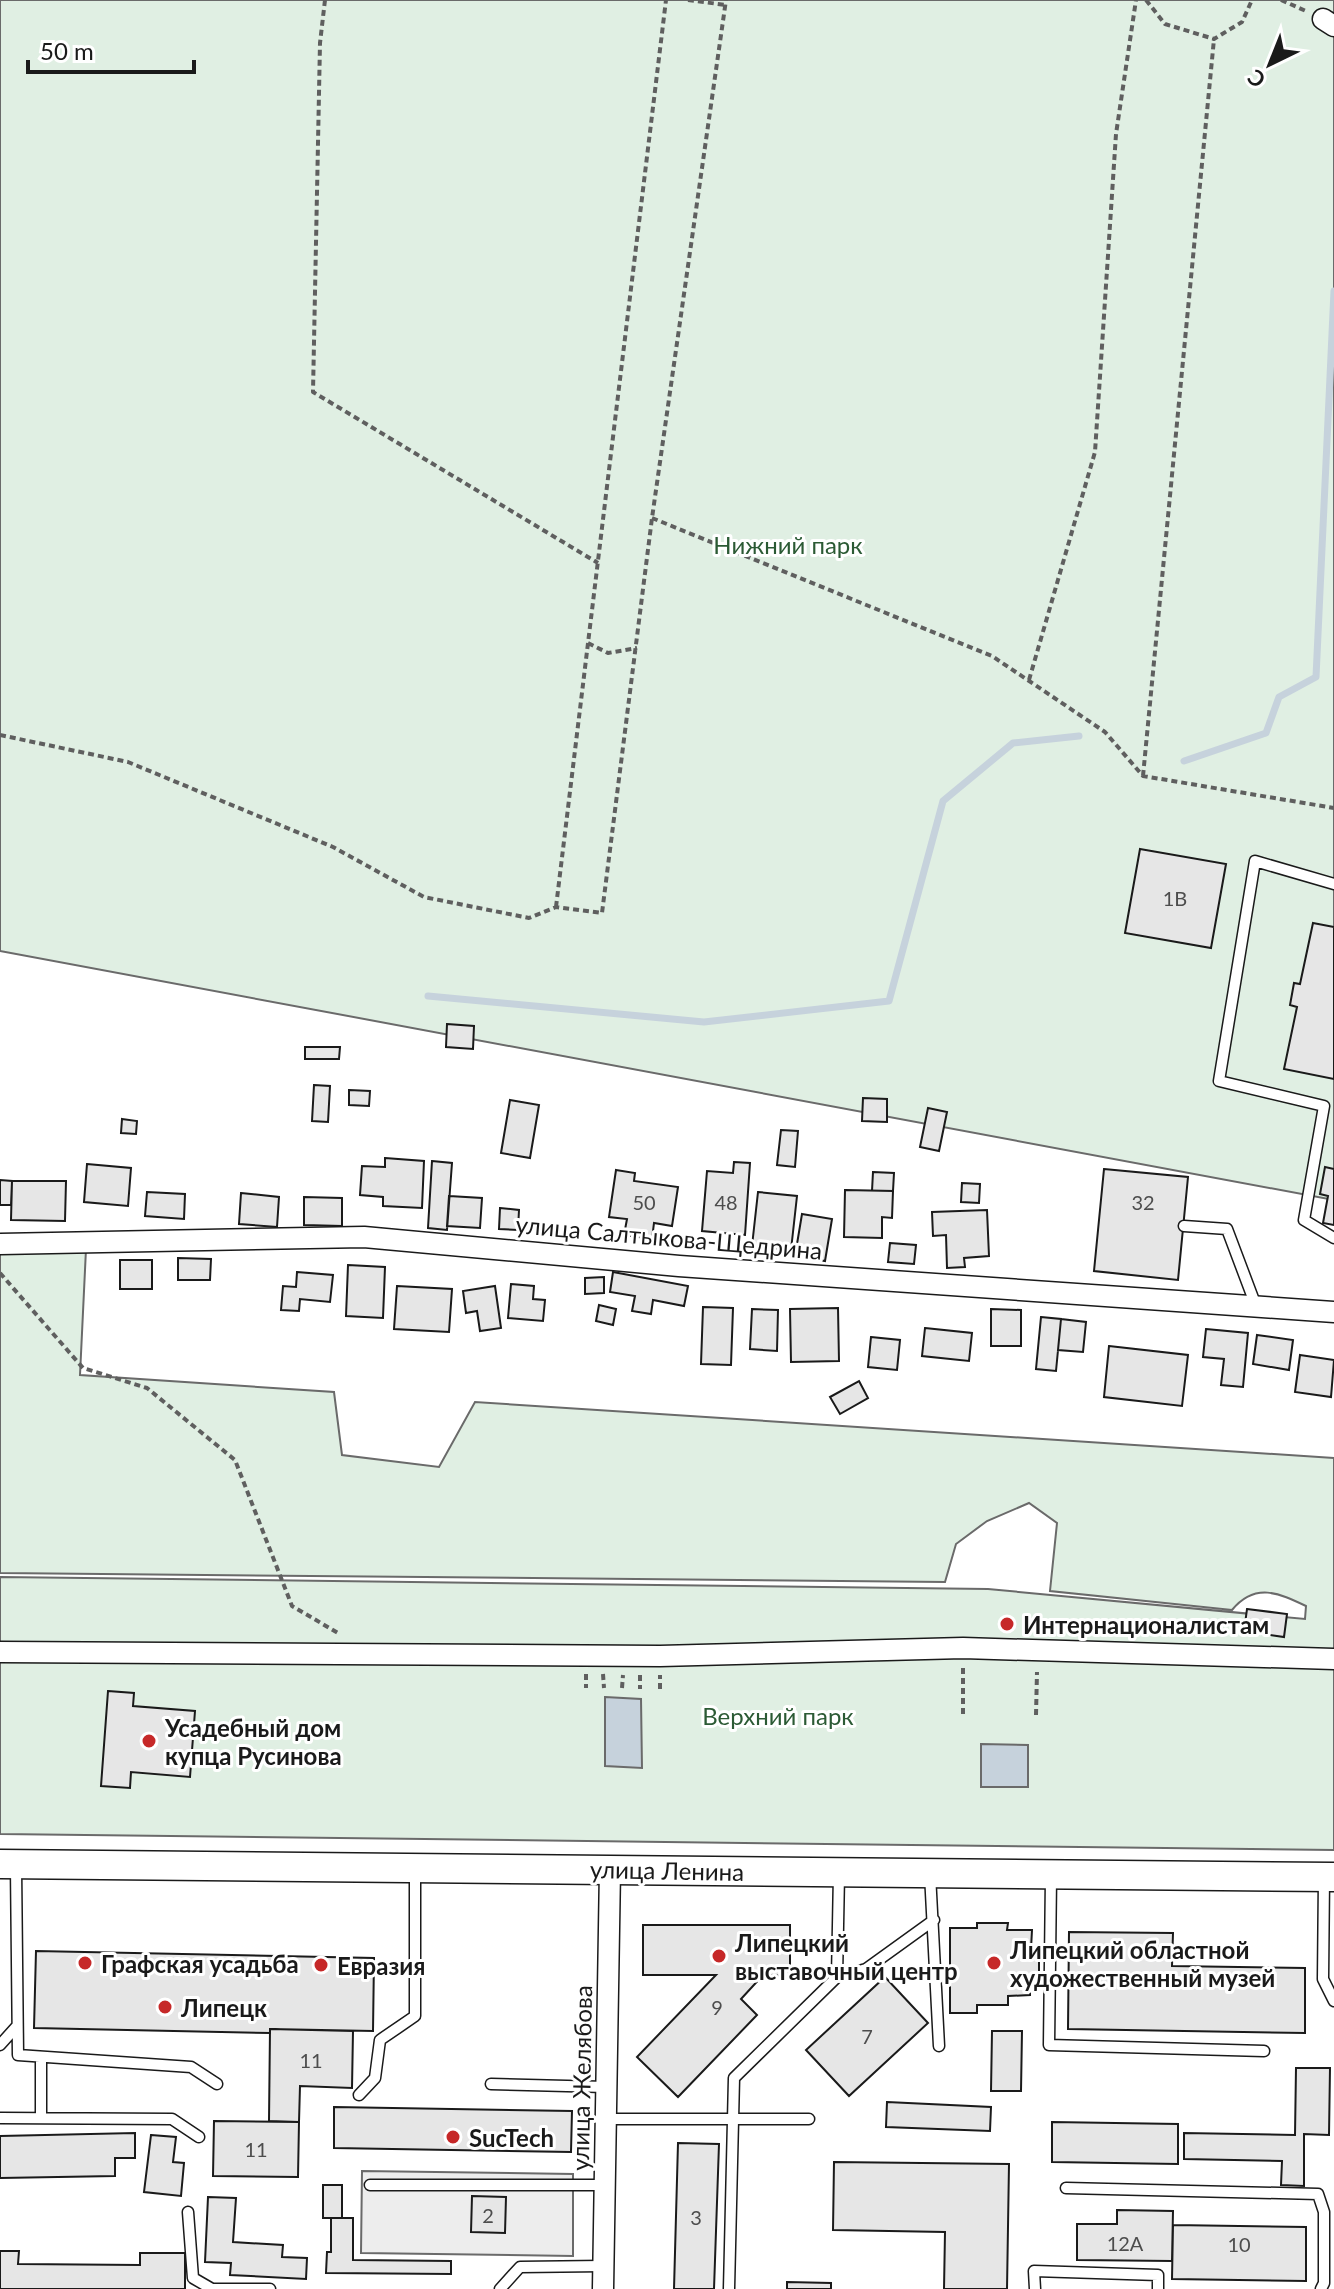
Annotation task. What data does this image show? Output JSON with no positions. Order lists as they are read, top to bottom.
{
  "streets": {
    "street": ["улица Салтыкова-Щедрина", "улица Ленина", "улица Желябова"]
  },
  "crossings": [
    ["улица Ленина", "улица Желябова"]
  ],
  "parks": ["Нижний парк", "Верхний парк"],
  "places": [
    "Интернационалистам",
    "Усадебный дом купца Русинова",
    "Липецкий выставочный центр",
    "Графская усадьба",
    "Липецкий областной художественный музей",
    "Евразия",
    "Липецк",
    "SucTech"
  ],
  "house_numbers": [
    "1В",
    "50",
    "48",
    "32",
    "9",
    "7",
    "11",
    "11",
    "2",
    "3",
    "12А",
    "10"
  ],
  "scale_bar": "50 m",
  "north": "bottom left"
}
